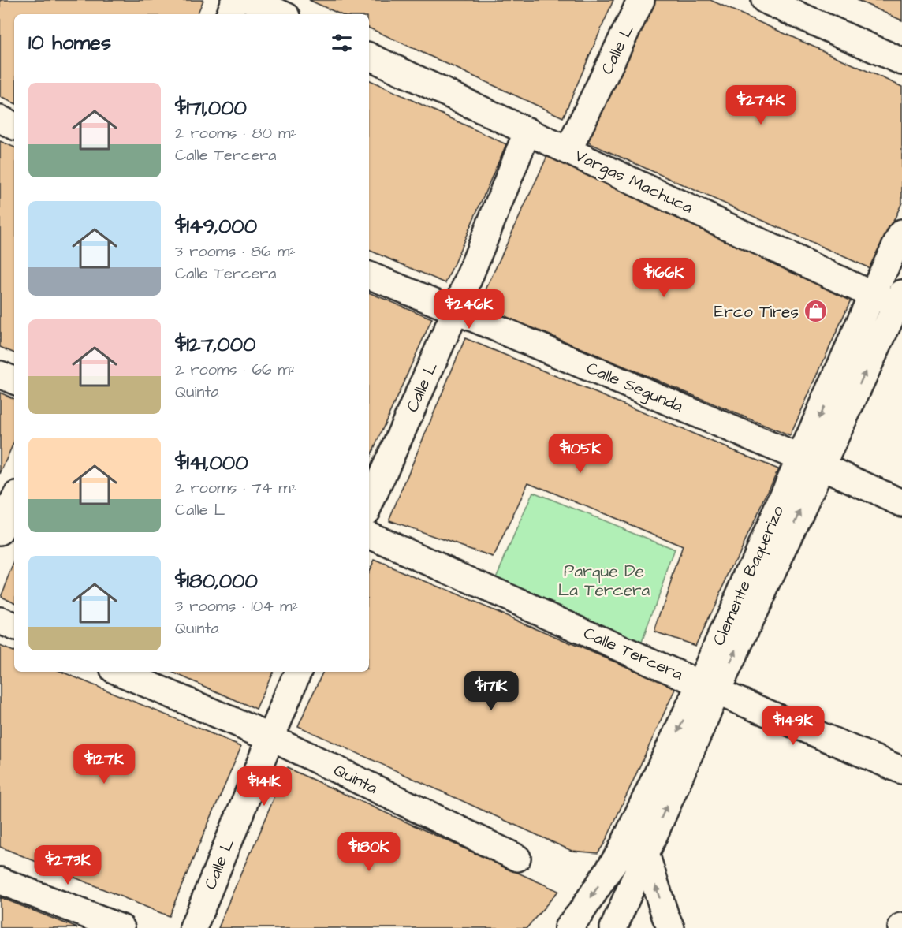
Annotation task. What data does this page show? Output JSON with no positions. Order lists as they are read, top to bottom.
{
  "streets": {
    "main road": [
      "Calle L",
      "Vargas Machuca",
      "Calle Segunda",
      "Clemente Baquerizo",
      "Calle Tercera",
      "Quinta"
    ]
  },
  "crossings": [
    ["Calle L", "Vargas Machuca"],
    ["Calle L", "Calle Segunda"],
    ["Calle L", "Quinta"],
    ["Vargas Machuca", "Clemente Baquerizo"],
    ["Calle Segunda", "Clemente Baquerizo"],
    ["Clemente Baquerizo", "Calle Tercera"]
  ],
  "parks": ["Parque De La Tercera"],
  "places": {
    "shop": ["Erco Tires"]
  },
  "page": {
    "heading": "10 homes",
    "list": [
      {
        "name": "$171,000",
        "note": "2 rooms · 80 m² · Calle Tercera"
      },
      {
        "name": "$149,000",
        "note": "3 rooms · 86 m² · Calle Tercera"
      },
      {
        "name": "$127,000",
        "note": "2 rooms · 66 m² · Quinta"
      },
      {
        "name": "$141,000",
        "note": "2 rooms · 74 m² · Calle L"
      },
      {
        "name": "$180,000",
        "note": "3 rooms · 104 m² · Quinta"
      }
    ],
    "price": [
      "$274K",
      "$166K",
      "$246K",
      "$105K",
      "$171K",
      "$149K",
      "$127K",
      "$141K",
      "$180K",
      "$273K"
    ]
  }
}
